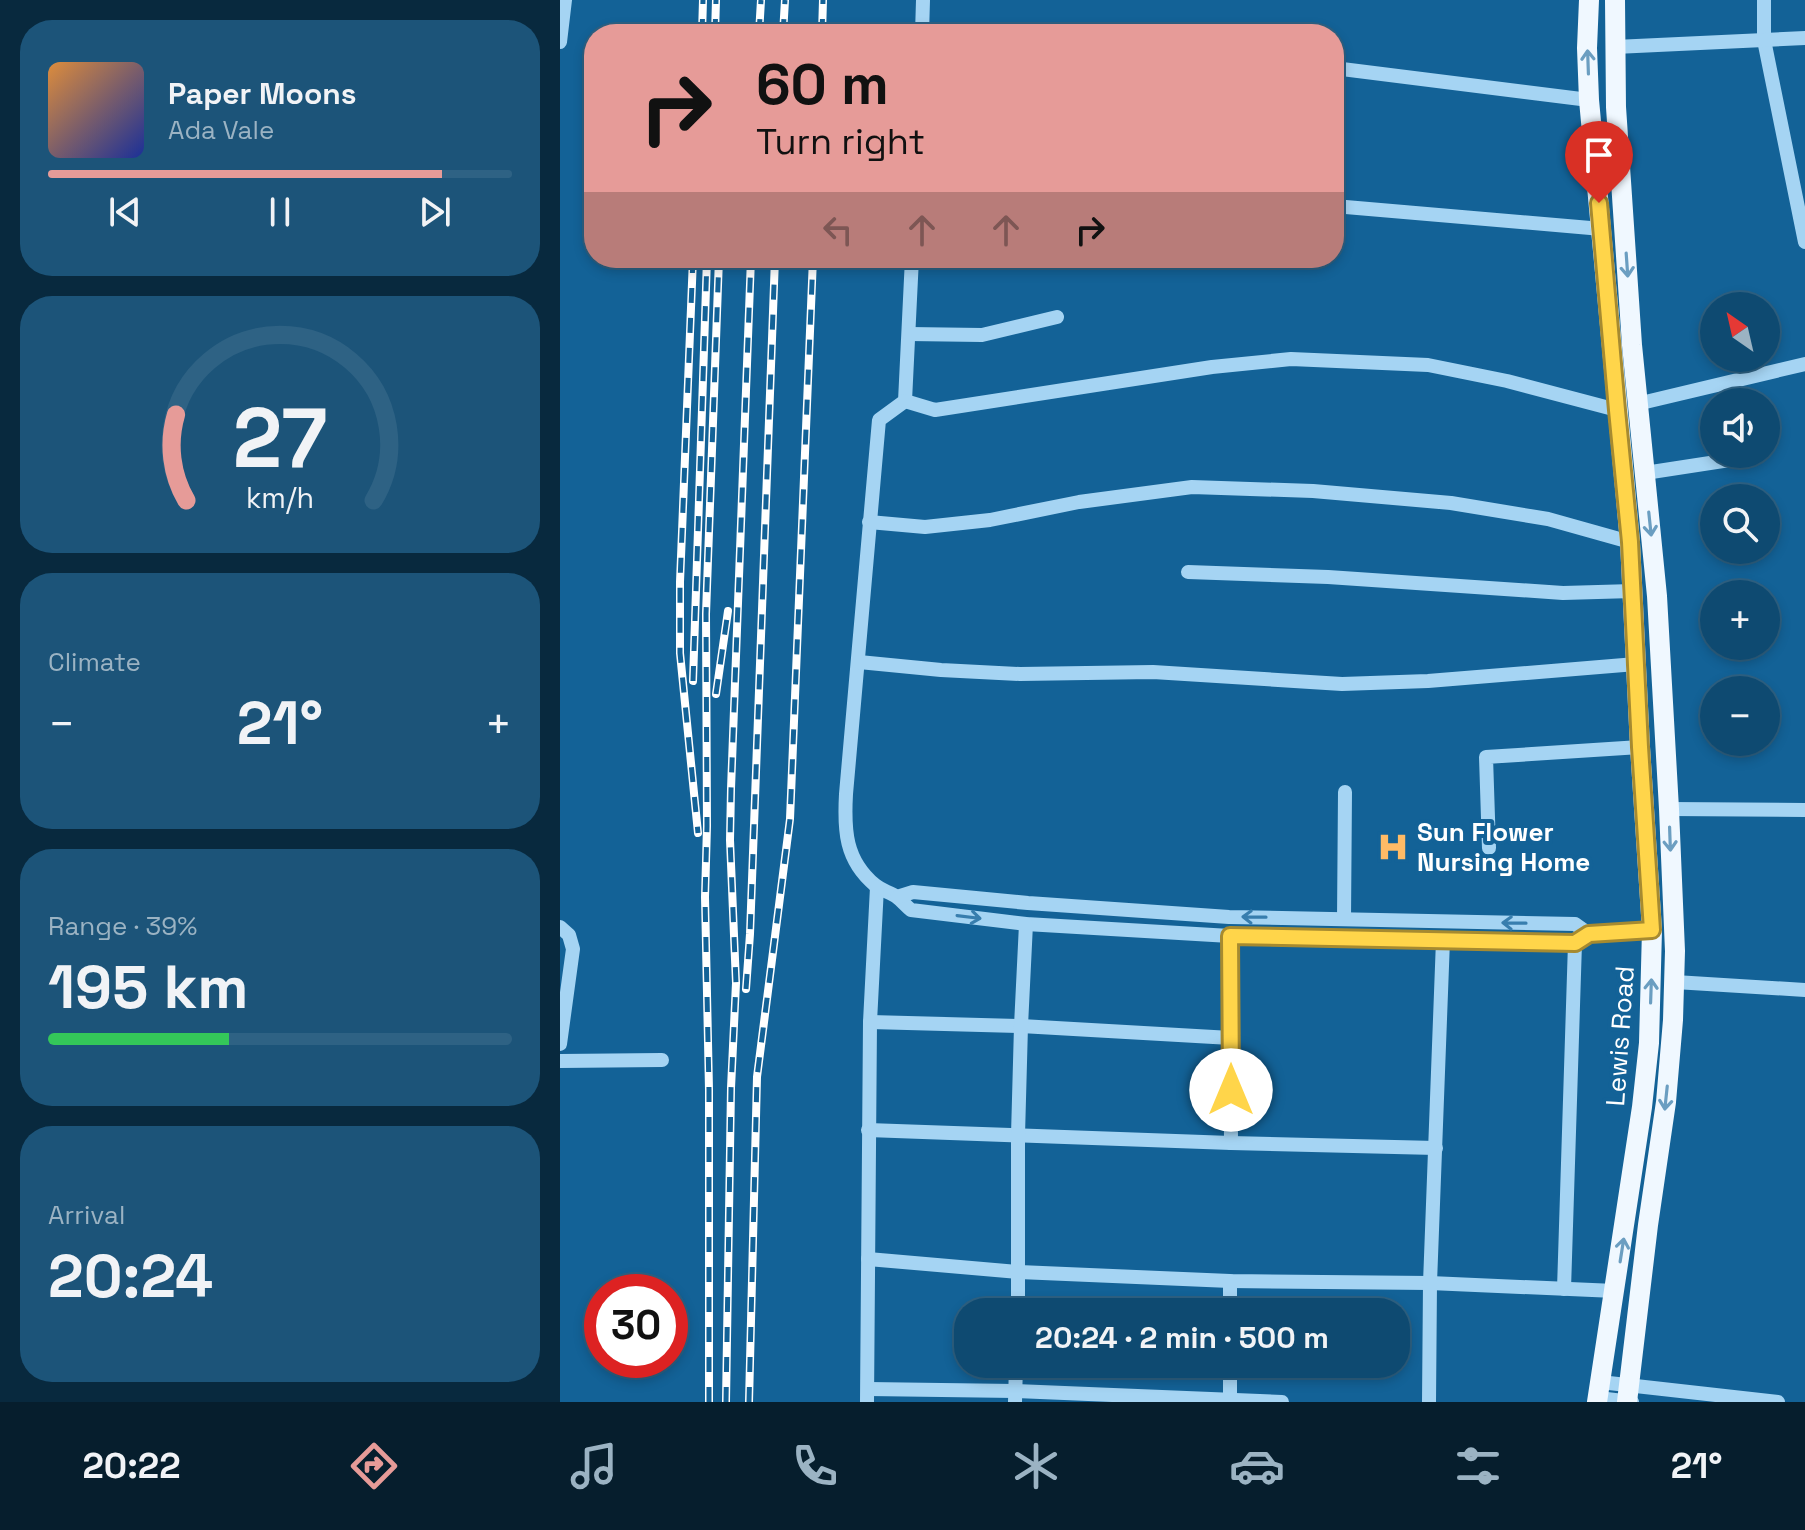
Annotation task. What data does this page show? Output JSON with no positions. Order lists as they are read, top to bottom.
{
  "streets": {
    "main road": ["Lewis Road"]
  },
  "places": {
    "hospital": ["Sun Flower Nursing Home"]
  },
  "north": "top left",
  "page": {
    "turn": ["60 m", "Turn right"],
    "song": ["Paper Moons", "Ada Vale"],
    "map_buttons": ["+", "−"],
    "tile": [
      "Climate",
      ["Range · 39%", "195 km"],
      ["Arrival", "20:24"]
    ],
    "heat": ["−", "21°", "+"],
    "limit": "30",
    "trip": "20:24 · 2 min · 500 m",
    "tabs": ["20:22", "21°"],
    "gauge": ["27", "km/h"]
  }
}
